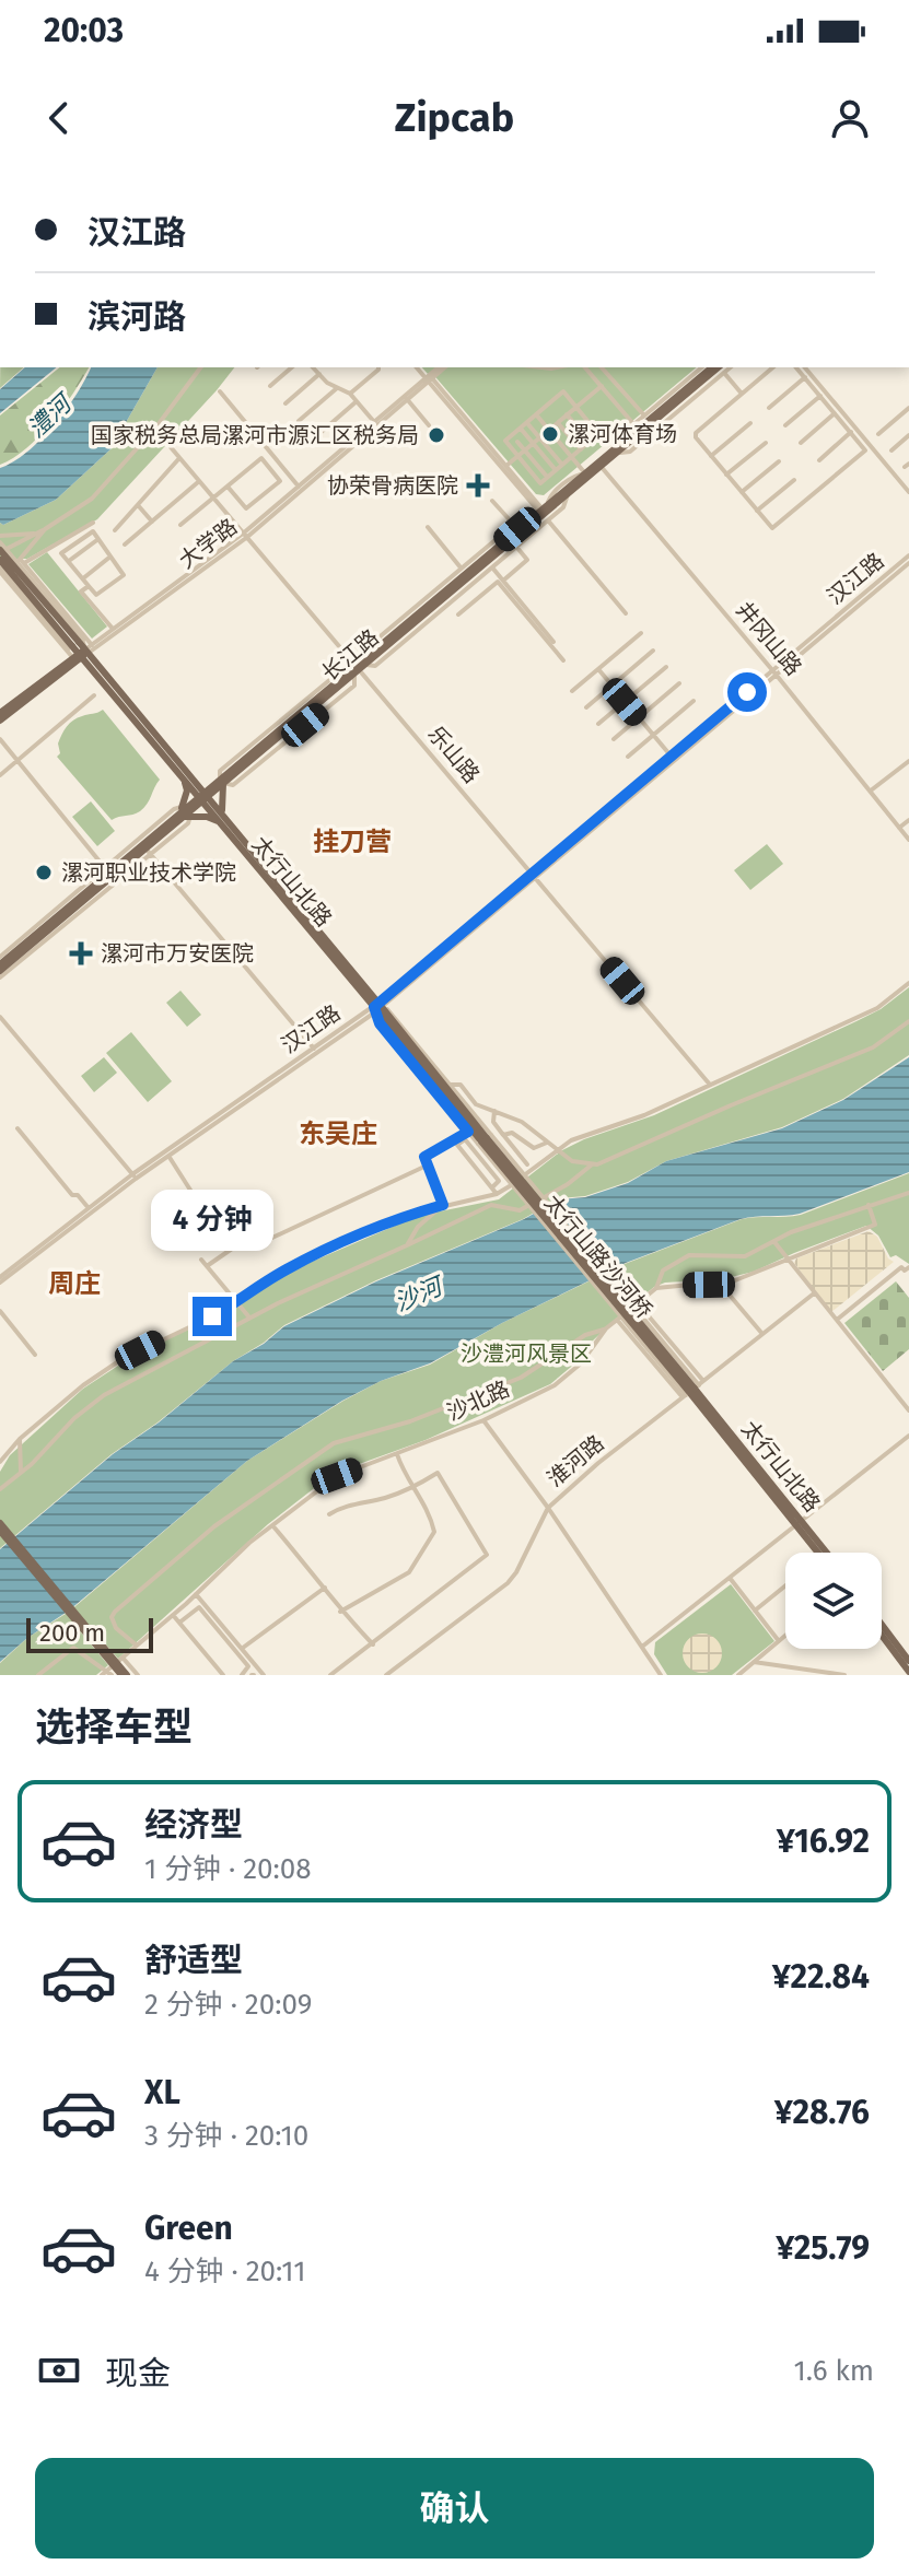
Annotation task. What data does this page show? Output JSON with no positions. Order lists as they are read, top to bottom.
{
  "streets": {
    "main road": [
      "大学路",
      "长江路",
      "太行山北路",
      "太行山路沙河桥"
    ],
    "street": [
      "汉江路",
      "井冈山路",
      "乐山路",
      "沙北路",
      "淮河路"
    ]
  },
  "crossings": [
    ["大学路", "乐山路"],
    ["大学路", "太行山北路"],
    ["汉江路", "井冈山路"],
    ["汉江路", "乐山路"],
    ["汉江路", "太行山北路"],
    ["井冈山路", "长江路"],
    ["长江路", "乐山路"],
    ["长江路", "太行山北路"],
    ["太行山北路", "太行山路沙河桥"],
    ["太行山北路", "淮河路"],
    ["太行山路沙河桥", "淮河路"]
  ],
  "districts": ["挂刀营", "东吴庄", "周庄"],
  "water": ["澧河", "沙河"],
  "parks": ["沙澧河风景区"],
  "places": {
    "other": ["漯河体育场", "国家税务总局漯河市源汇区税务局", "漯河职业技术学院"],
    "health": ["协荣骨病医院", "漯河市万安医院"]
  },
  "scale_bar": "200 m",
  "page": {
    "status": "20:03",
    "header": "Zipcab",
    "banner": ["汉江路", "滨河路"],
    "bubble": "4 分钟",
    "scale": "200 m",
    "heading": "选择车型",
    "list": [
      {
        "name": "经济型",
        "note": "1 分钟 · 20:08",
        "value": "¥16.92"
      },
      {
        "name": "舒适型",
        "note": "2 分钟 · 20:09",
        "value": "¥22.84"
      },
      {
        "name": "XL",
        "note": "3 分钟 · 20:10",
        "value": "¥28.76"
      },
      {
        "name": "Green",
        "note": "4 分钟 · 20:11",
        "value": "¥25.79"
      }
    ],
    "pay": ["现金", "1.6 km"],
    "buttons": "确认"
  }
}
